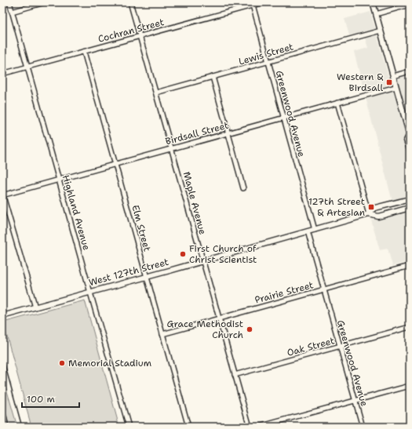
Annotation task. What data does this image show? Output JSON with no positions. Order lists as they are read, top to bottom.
{
  "streets": {
    "main road": ["West 127th Street"],
    "street": [
      "Cochran Street",
      "Lewis Street",
      "Greenwood Avenue",
      "Birdsall Street",
      "Maple Avenue",
      "Highland Avenue",
      "Elm Street",
      "Prairie Street",
      "Oak Street"
    ]
  },
  "crossings": [
    ["Cochran Street", "Greenwood Avenue"],
    ["Cochran Street", "Maple Avenue"],
    ["Cochran Street", "Highland Avenue"],
    ["Cochran Street", "Elm Street"],
    ["Lewis Street", "Greenwood Avenue"],
    ["Lewis Street", "Maple Avenue"],
    ["Greenwood Avenue", "Birdsall Street"],
    ["Greenwood Avenue", "West 127th Street"],
    ["Greenwood Avenue", "Prairie Street"],
    ["Greenwood Avenue", "Oak Street"],
    ["Birdsall Street", "Maple Avenue"],
    ["Birdsall Street", "Highland Avenue"],
    ["Birdsall Street", "Elm Street"],
    ["Maple Avenue", "West 127th Street"],
    ["Maple Avenue", "Prairie Street"],
    ["Maple Avenue", "Oak Street"],
    ["Highland Avenue", "West 127th Street"],
    ["Elm Street", "West 127th Street"],
    ["Elm Street", "Prairie Street"]
  ],
  "places": {
    "transit": ["Western & Birdsall", "127th Street & Artesian"],
    "other": ["First Church of Christ Scientist", "Grace Methodist Church", "Memorial Stadium"]
  },
  "scale_bar": "100 m"
}
